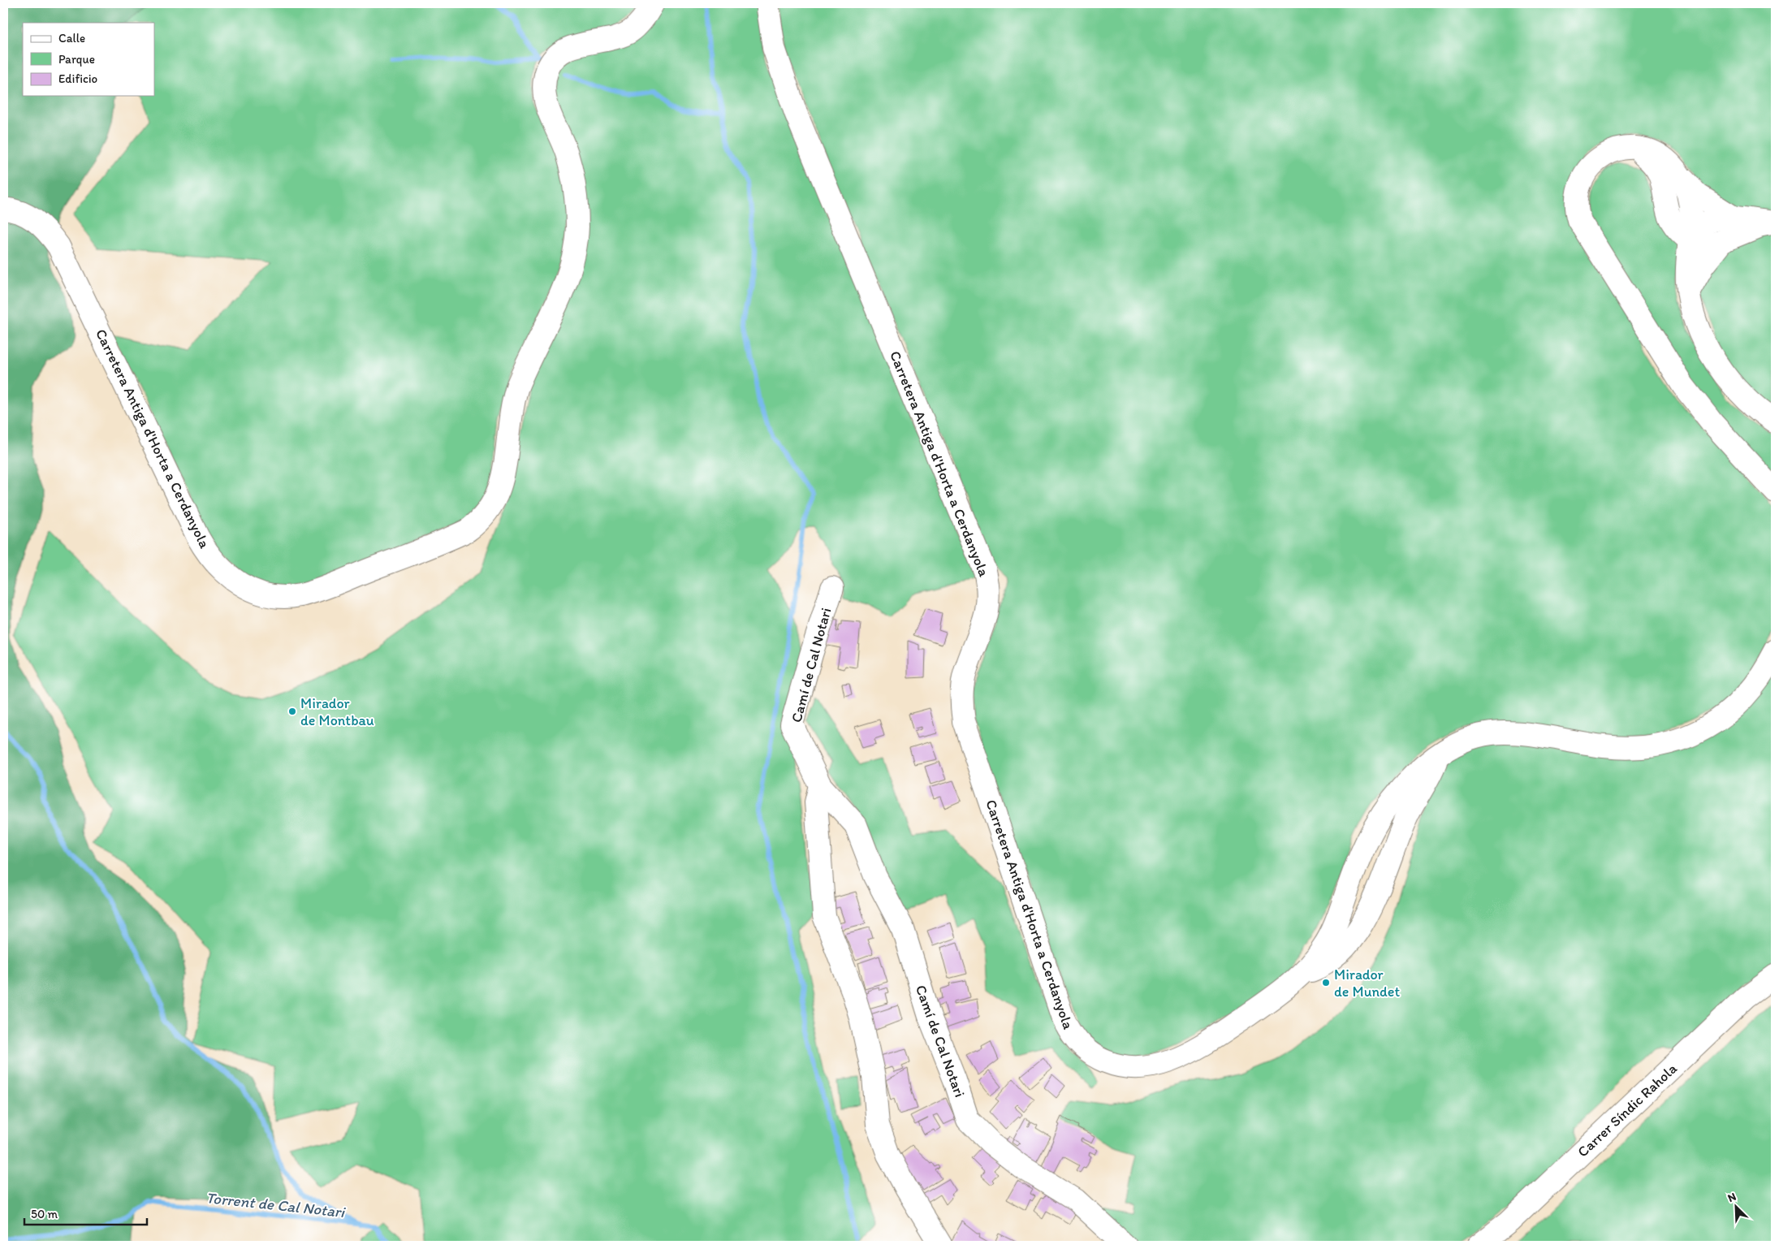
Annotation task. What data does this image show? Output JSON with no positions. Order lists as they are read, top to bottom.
{
  "streets": {
    "street": ["Carretera Antiga d'Horta a Cerdanyola", "Camí de Cal Notari", "Carrer Síndic Rahola"]
  },
  "water": ["Torrent de Cal Notari"],
  "places": ["Mirador de Montbau", "Mirador de Mundet"],
  "legend": ["Calle", "Parque", "Edificio"],
  "scale_bar": "50 m",
  "north": "top left"
}
